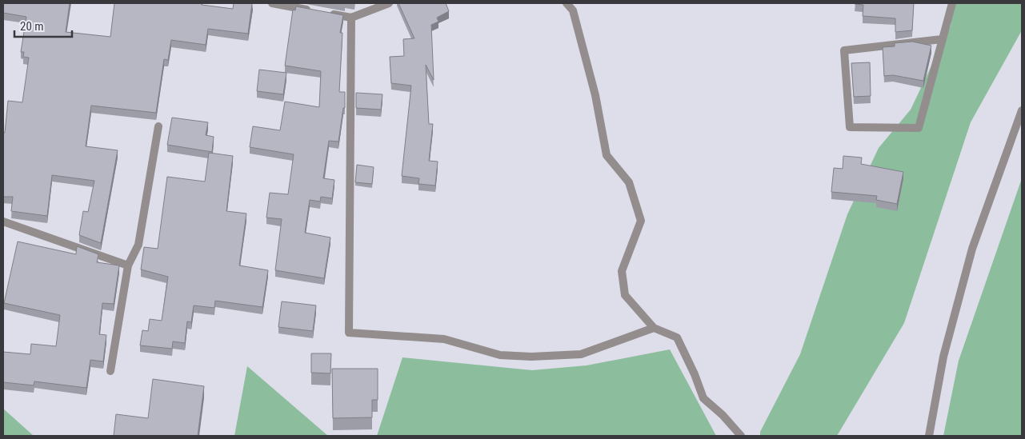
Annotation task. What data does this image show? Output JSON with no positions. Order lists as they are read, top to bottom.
{
  "scale_bar": "20 m"
}
